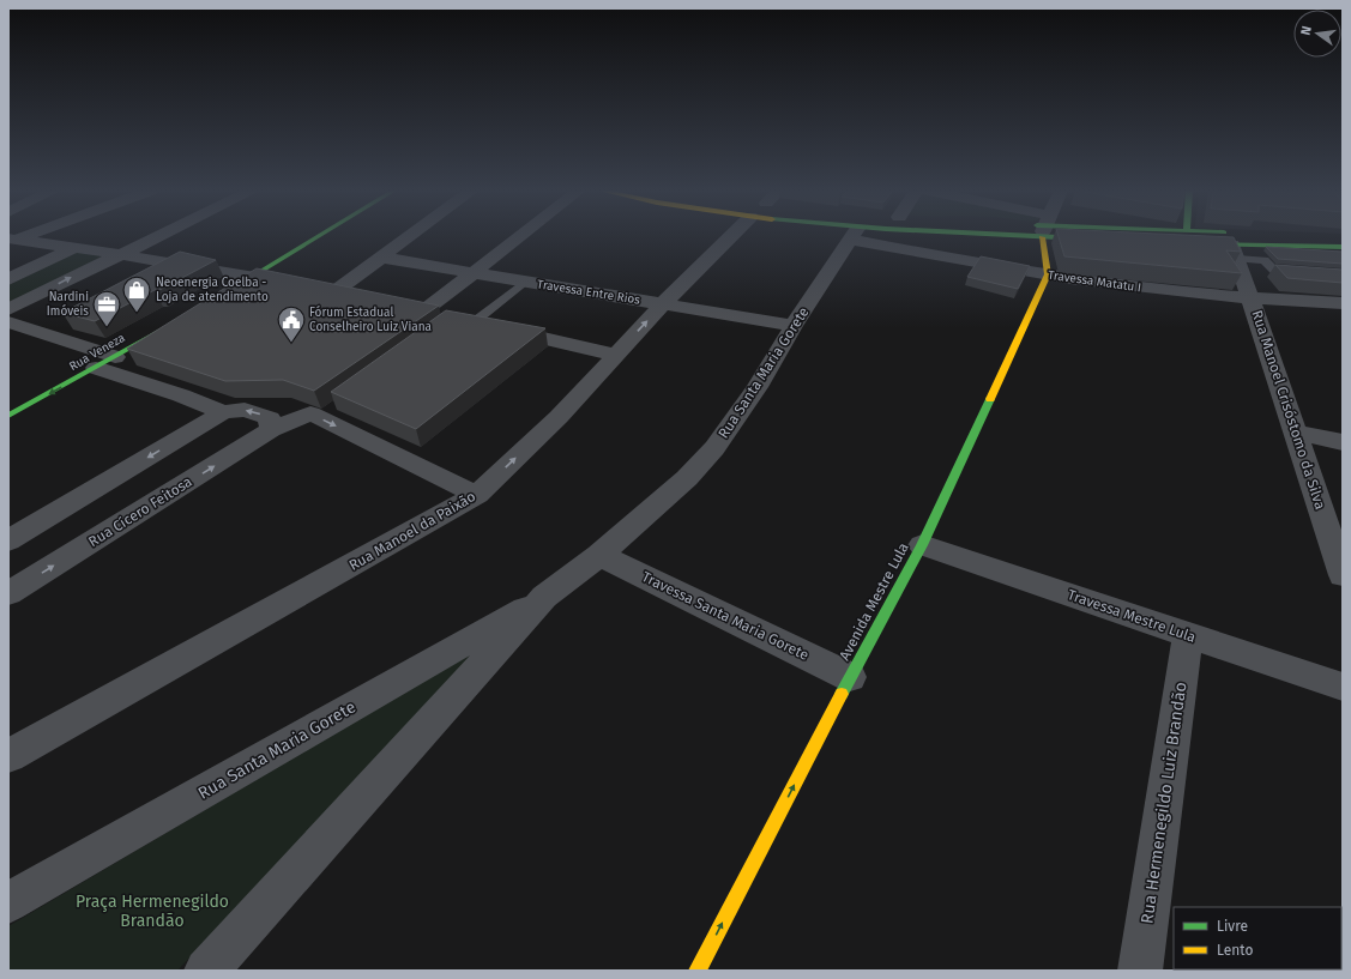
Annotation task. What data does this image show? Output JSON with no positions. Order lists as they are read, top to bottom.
{
  "streets": {
    "street": [
      "Travessa Matatu I",
      "Travessa Entre Rios",
      "Rua Veneza",
      "Rua Santa Maria Gorete",
      "Rua Manoel Crisóstomo da Silva",
      "Rua Cícero Feitosa",
      "Rua Manoel da Paixão",
      "Avenida Mestre Lula",
      "Travessa Santa Maria Gorete",
      "Travessa Mestre Lula",
      "Rua Hermenegildo Luiz Brandão"
    ]
  },
  "crossings": [
    ["Travessa Matatu I", "Rua Manoel Crisóstomo da Silva"],
    ["Travessa Matatu I", "Avenida Mestre Lula"],
    ["Travessa Entre Rios", "Rua Santa Maria Gorete"],
    ["Travessa Entre Rios", "Rua Manoel da Paixão"],
    ["Rua Santa Maria Gorete", "Travessa Santa Maria Gorete"],
    ["Rua Cícero Feitosa", "Rua Manoel da Paixão"],
    ["Avenida Mestre Lula", "Travessa Santa Maria Gorete"],
    ["Avenida Mestre Lula", "Travessa Mestre Lula"],
    ["Travessa Mestre Lula", "Rua Hermenegildo Luiz Brandão"]
  ],
  "one_way": ["Avenida Mestre Lula"],
  "parks": ["Praça Hermenegildo Brandão"],
  "places": {
    "shop": ["Neoenergia Coelba - Loja de atendimento"],
    "office": ["Nardini Imóveis"],
    "public building": ["Fórum Estadual Conselheiro Luiz Viana"]
  },
  "legend": ["Livre", "Lento"],
  "north": "left"
}
